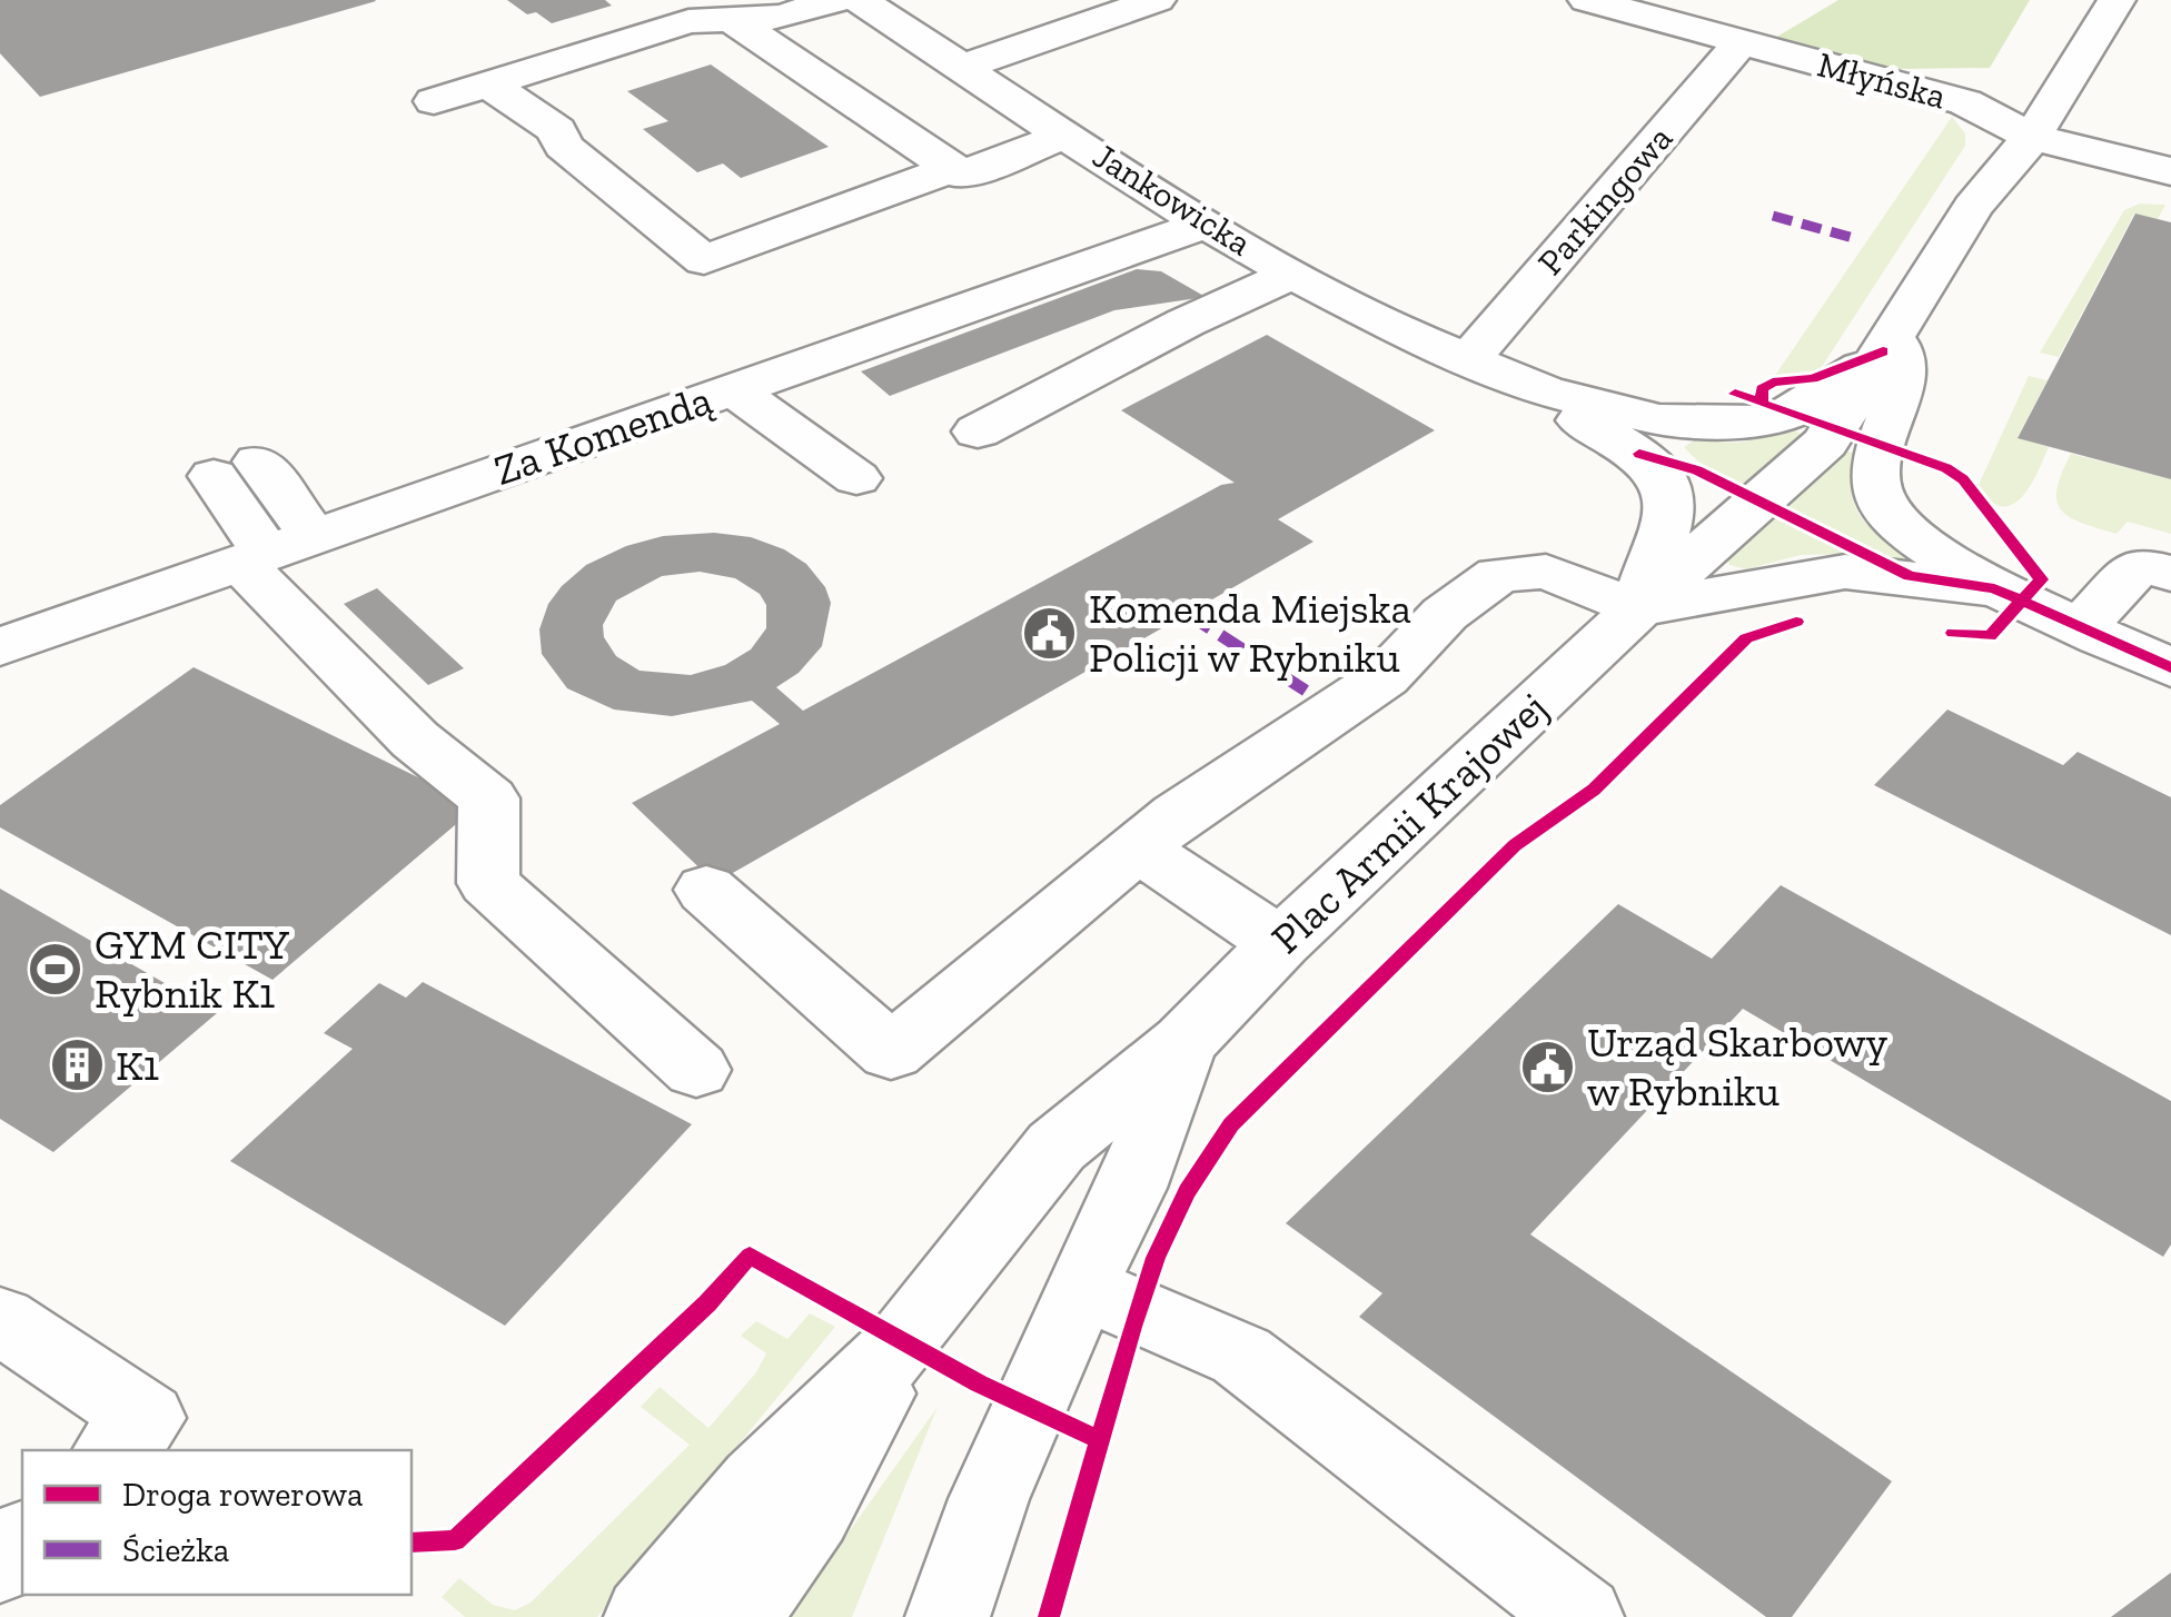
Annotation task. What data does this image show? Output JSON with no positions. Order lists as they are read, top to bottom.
{
  "streets": {
    "street": [
      "Młyńska",
      "Jankowicka",
      "Parkingowa",
      "Za Komendą",
      "Plac Armii Krajowej"
    ]
  },
  "crossings": [
    ["Młyńska", "Parkingowa"],
    ["Młyńska", "Plac Armii Krajowej"],
    ["Jankowicka", "Parkingowa"],
    ["Jankowicka", "Za Komendą"]
  ],
  "places": {
    "public building": ["Komenda Miejska Policji w Rybniku", "Urząd Skarbowy w Rybniku"],
    "sports": ["GYM CITY Rybnik K1"],
    "building": ["K1"]
  },
  "legend": ["Droga rowerowa", "Ścieżka"]
}
